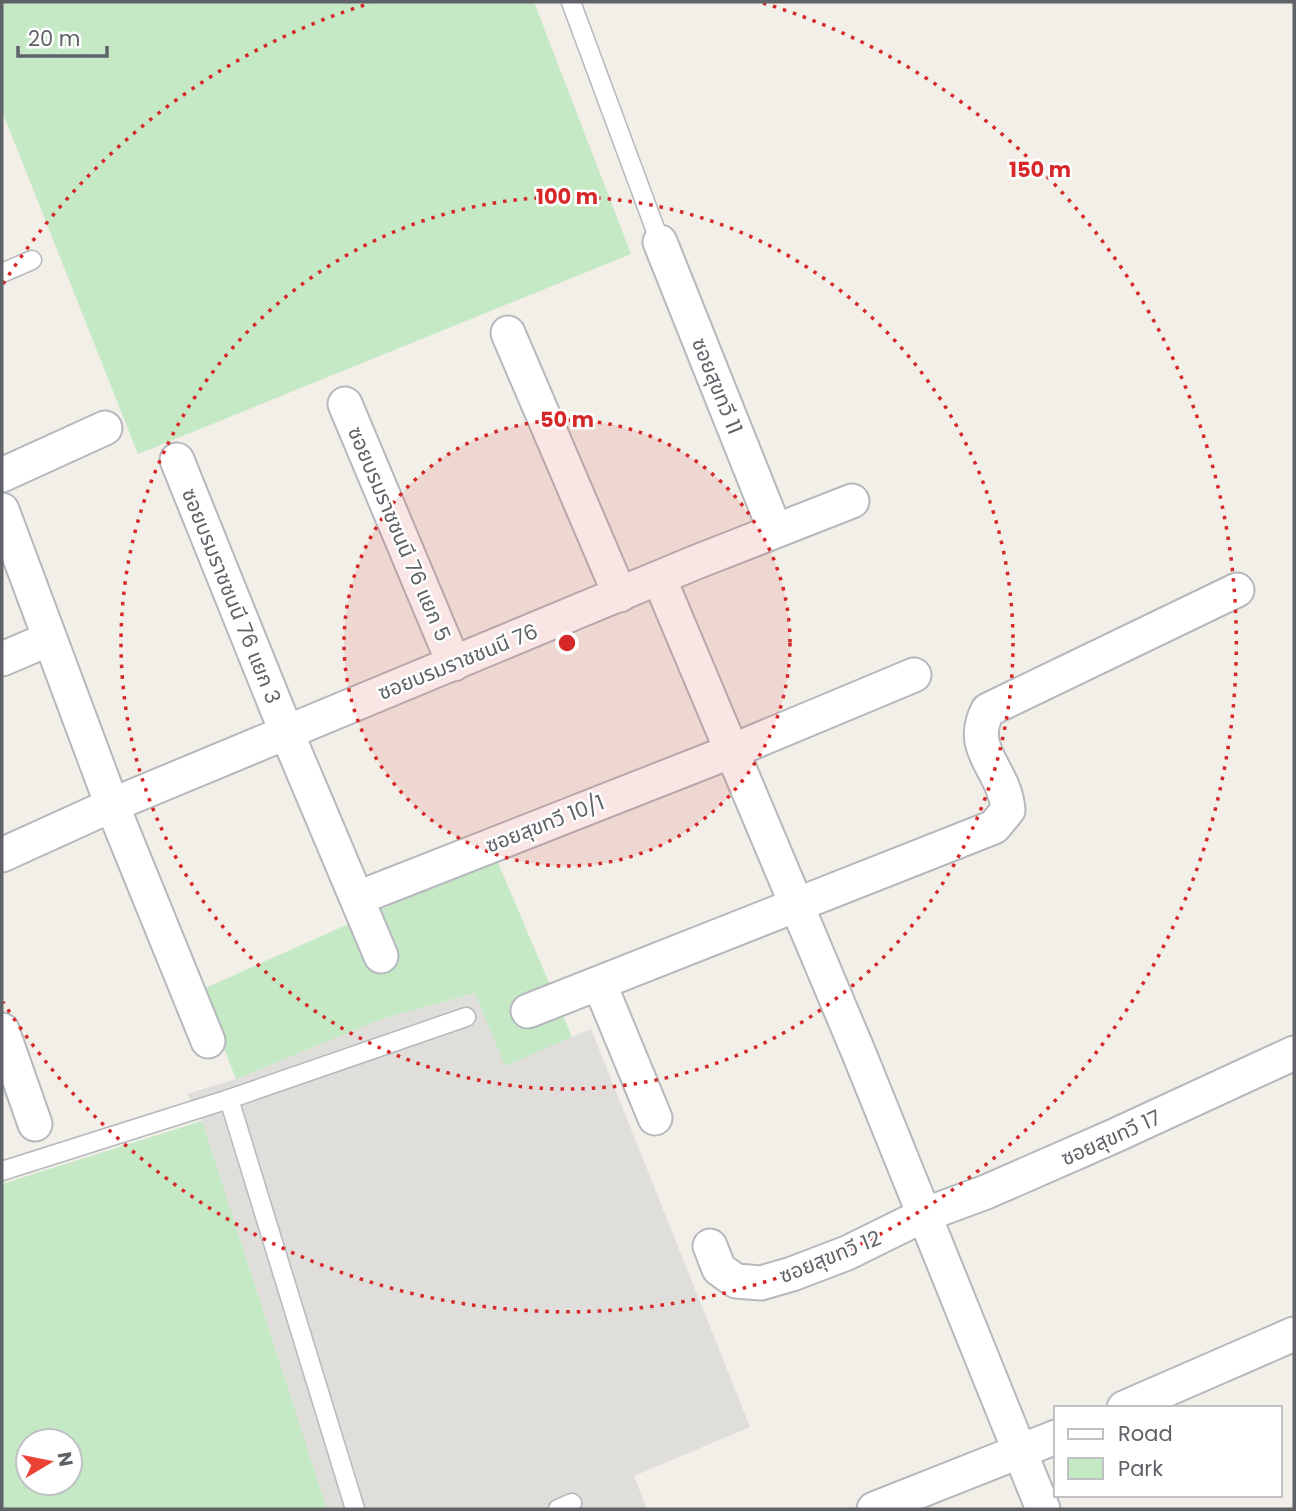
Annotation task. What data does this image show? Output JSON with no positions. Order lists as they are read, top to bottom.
{
  "streets": {
    "street": [
      "ซอยสุขทวี 11",
      "ซอยบรมราชชนนี 76 แยก 5",
      "ซอยบรมราชชนนี 76 แยก 3",
      "ซอยบรมราชชนนี 76",
      "ซอยสุขทวี 10/1",
      "ซอยสุขทวี 17",
      "ซอยสุขทวี 12"
    ]
  },
  "crossings": [
    ["ซอยบรมราชชนนี 76 แยก 5", "ซอยบรมราชชนนี 76"],
    ["ซอยบรมราชชนนี 76 แยก 3", "ซอยบรมราชชนนี 76"],
    ["ซอยบรมราชชนนี 76 แยก 3", "ซอยสุขทวี 10/1"],
    ["ซอยสุขทวี 17", "ซอยสุขทวี 12"]
  ],
  "legend": ["Road", "Park"],
  "scale_bar": "20 m",
  "north": "right",
  "rings": ["150 m", "100 m", "50 m"]
}
